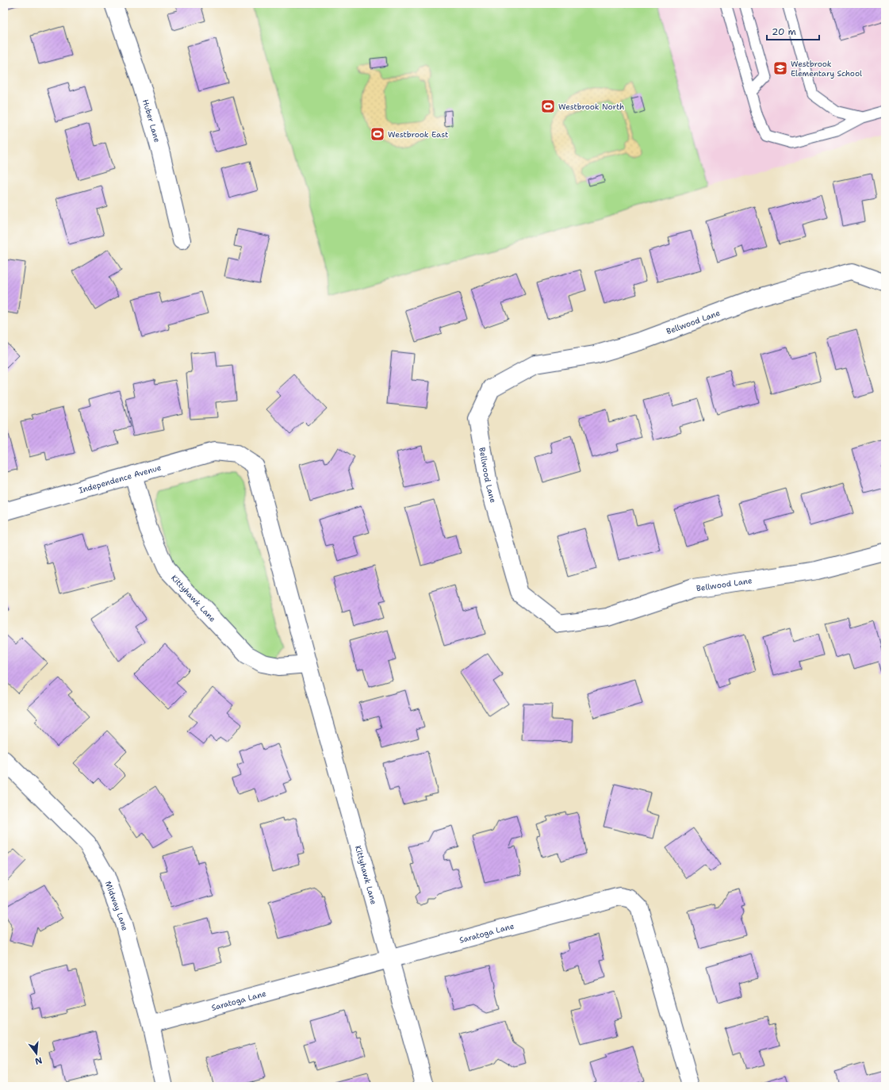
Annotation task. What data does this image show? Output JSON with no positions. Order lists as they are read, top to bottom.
{
  "streets": {
    "street": [
      "Huber Lane",
      "Bellwood Lane",
      "Independence Avenue",
      "Kittyhawk Lane",
      "Midway Lane",
      "Saratoga Lane"
    ]
  },
  "crossings": [
    ["Independence Avenue", "Kittyhawk Lane"],
    ["Kittyhawk Lane", "Saratoga Lane"],
    ["Midway Lane", "Saratoga Lane"]
  ],
  "places": {
    "school or university": ["Westbrook Elementary School"],
    "sports": ["Westbrook North", "Westbrook East"]
  },
  "scale_bar": "20 m",
  "north": "bottom"
}
